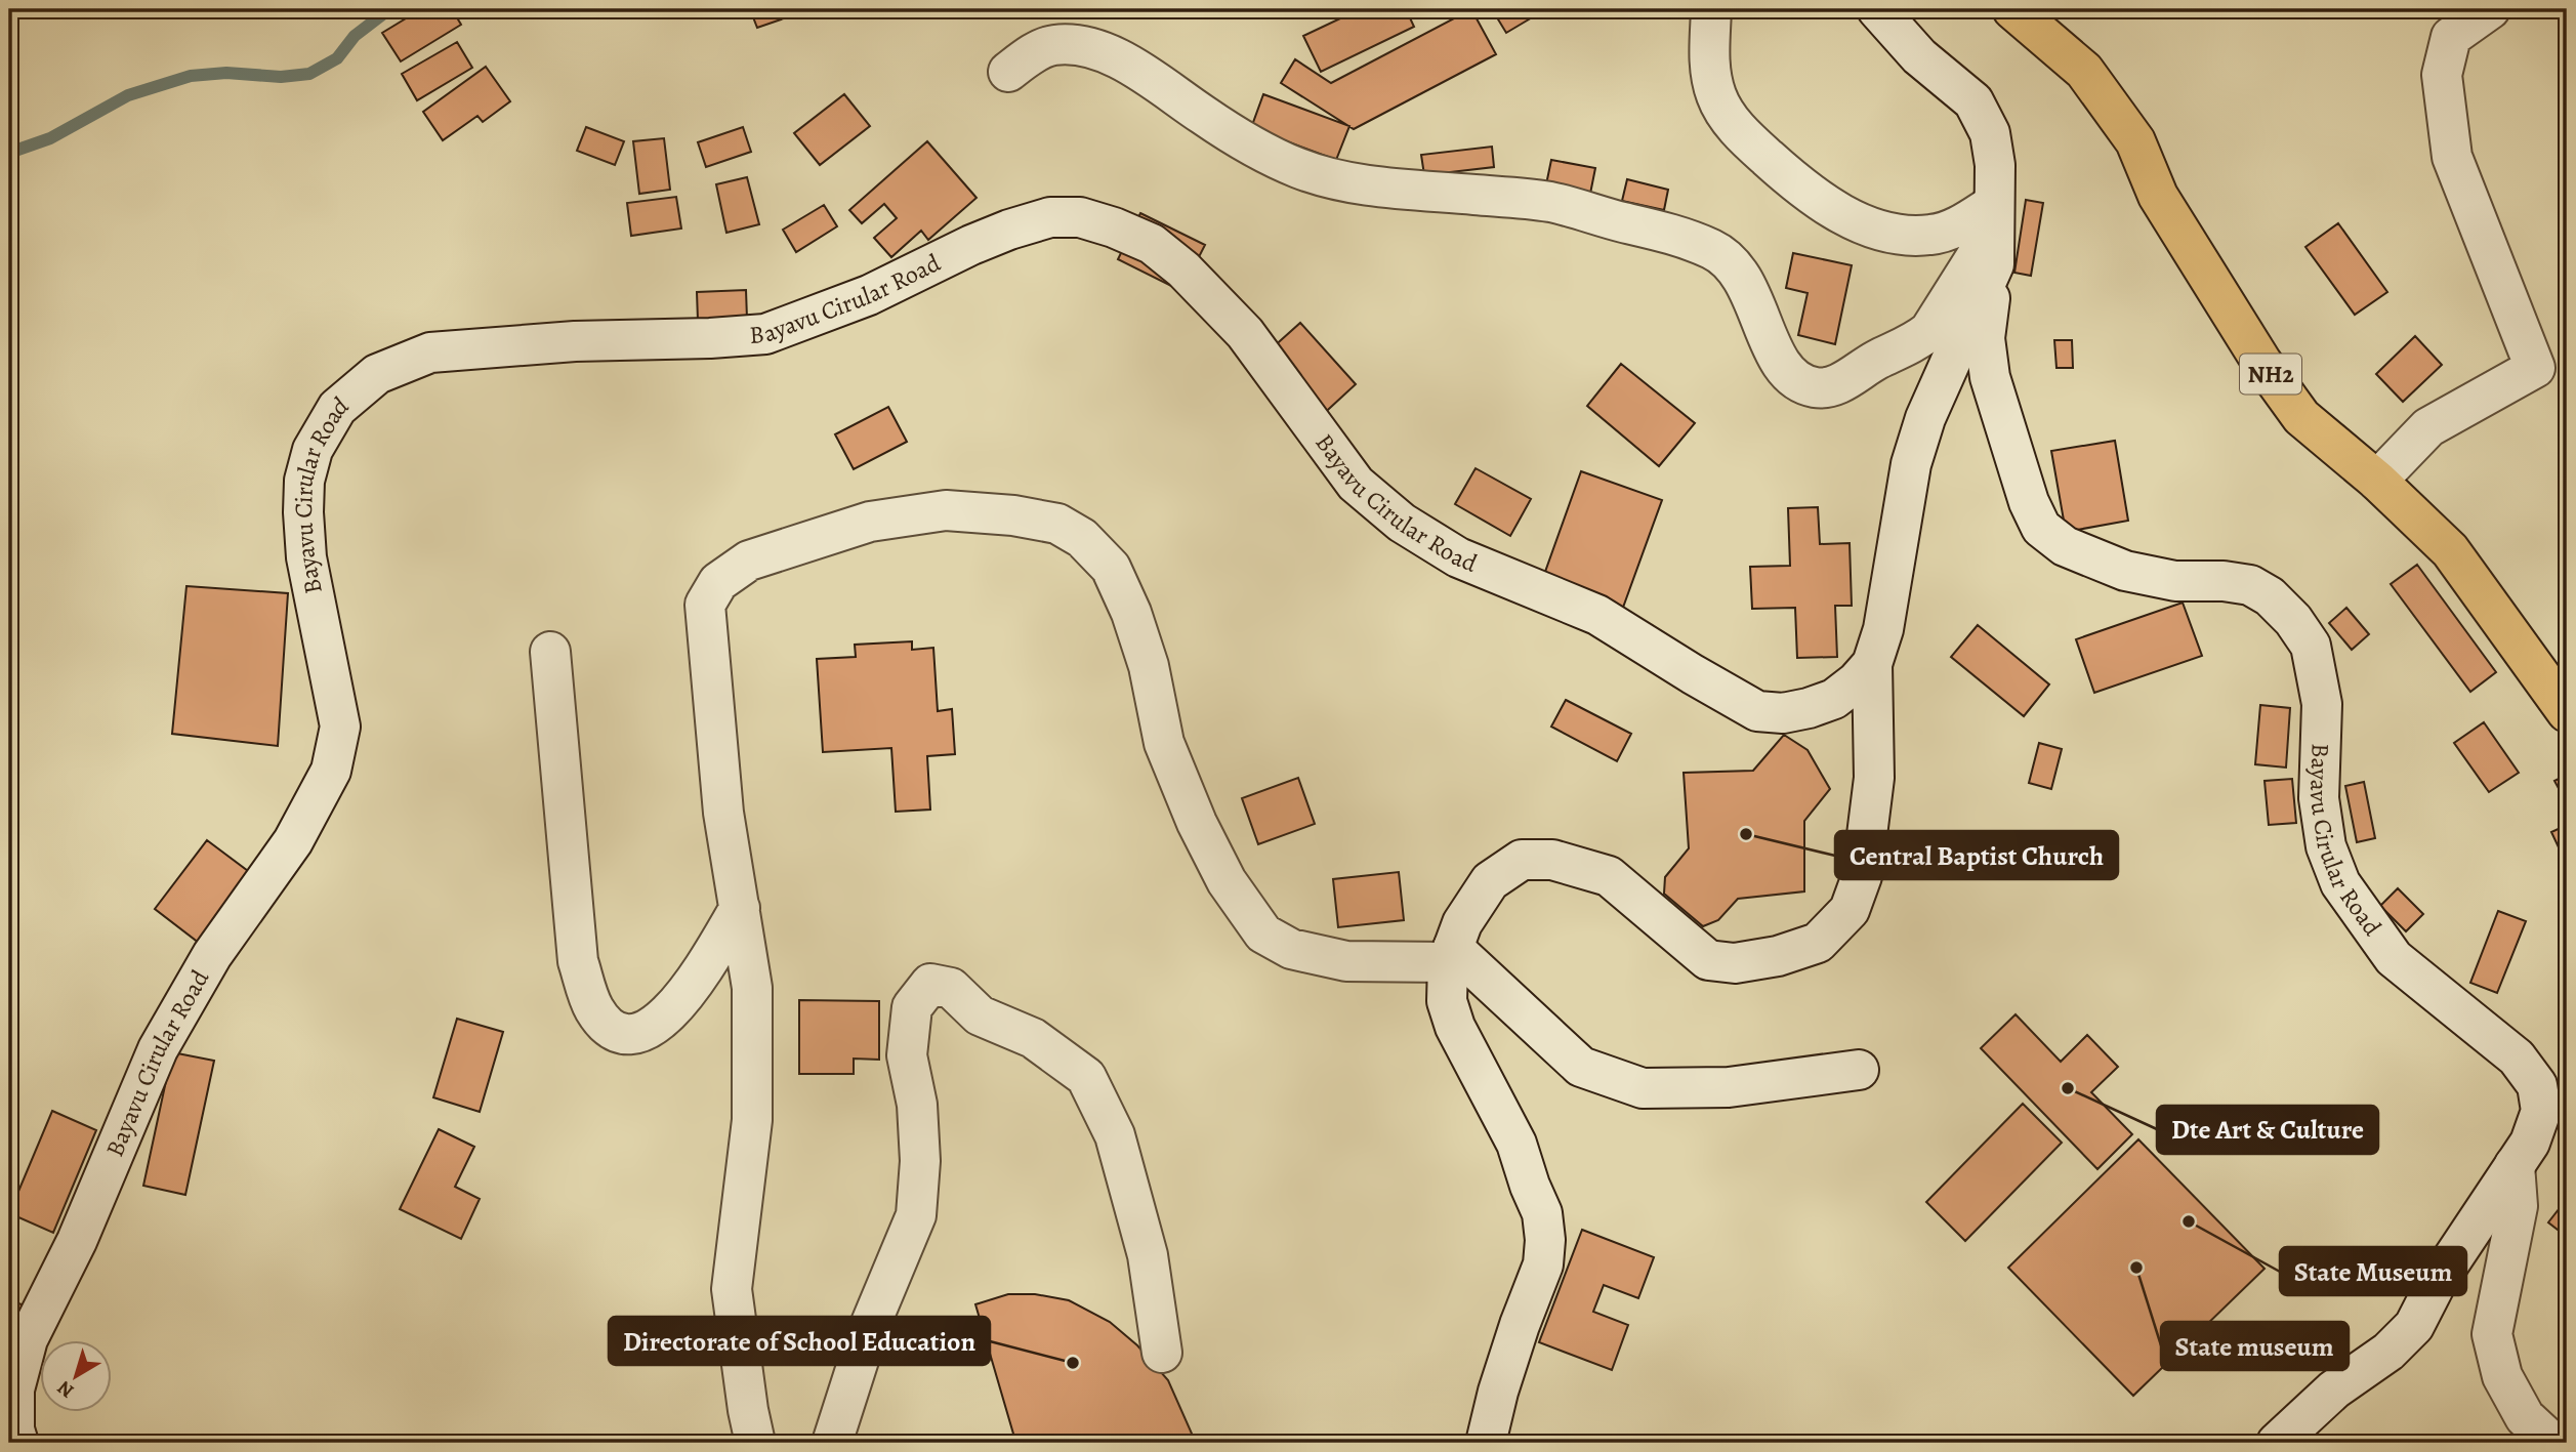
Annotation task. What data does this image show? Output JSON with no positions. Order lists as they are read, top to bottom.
{
  "streets": {
    "highway": ["NH2"],
    "street": ["Bayavu Cirular Road"]
  },
  "places": [
    "Central Baptist Church",
    "Dte Art & Culture",
    "State Museum",
    "State museum",
    "Directorate of School Education"
  ],
  "north": "bottom left"
}
